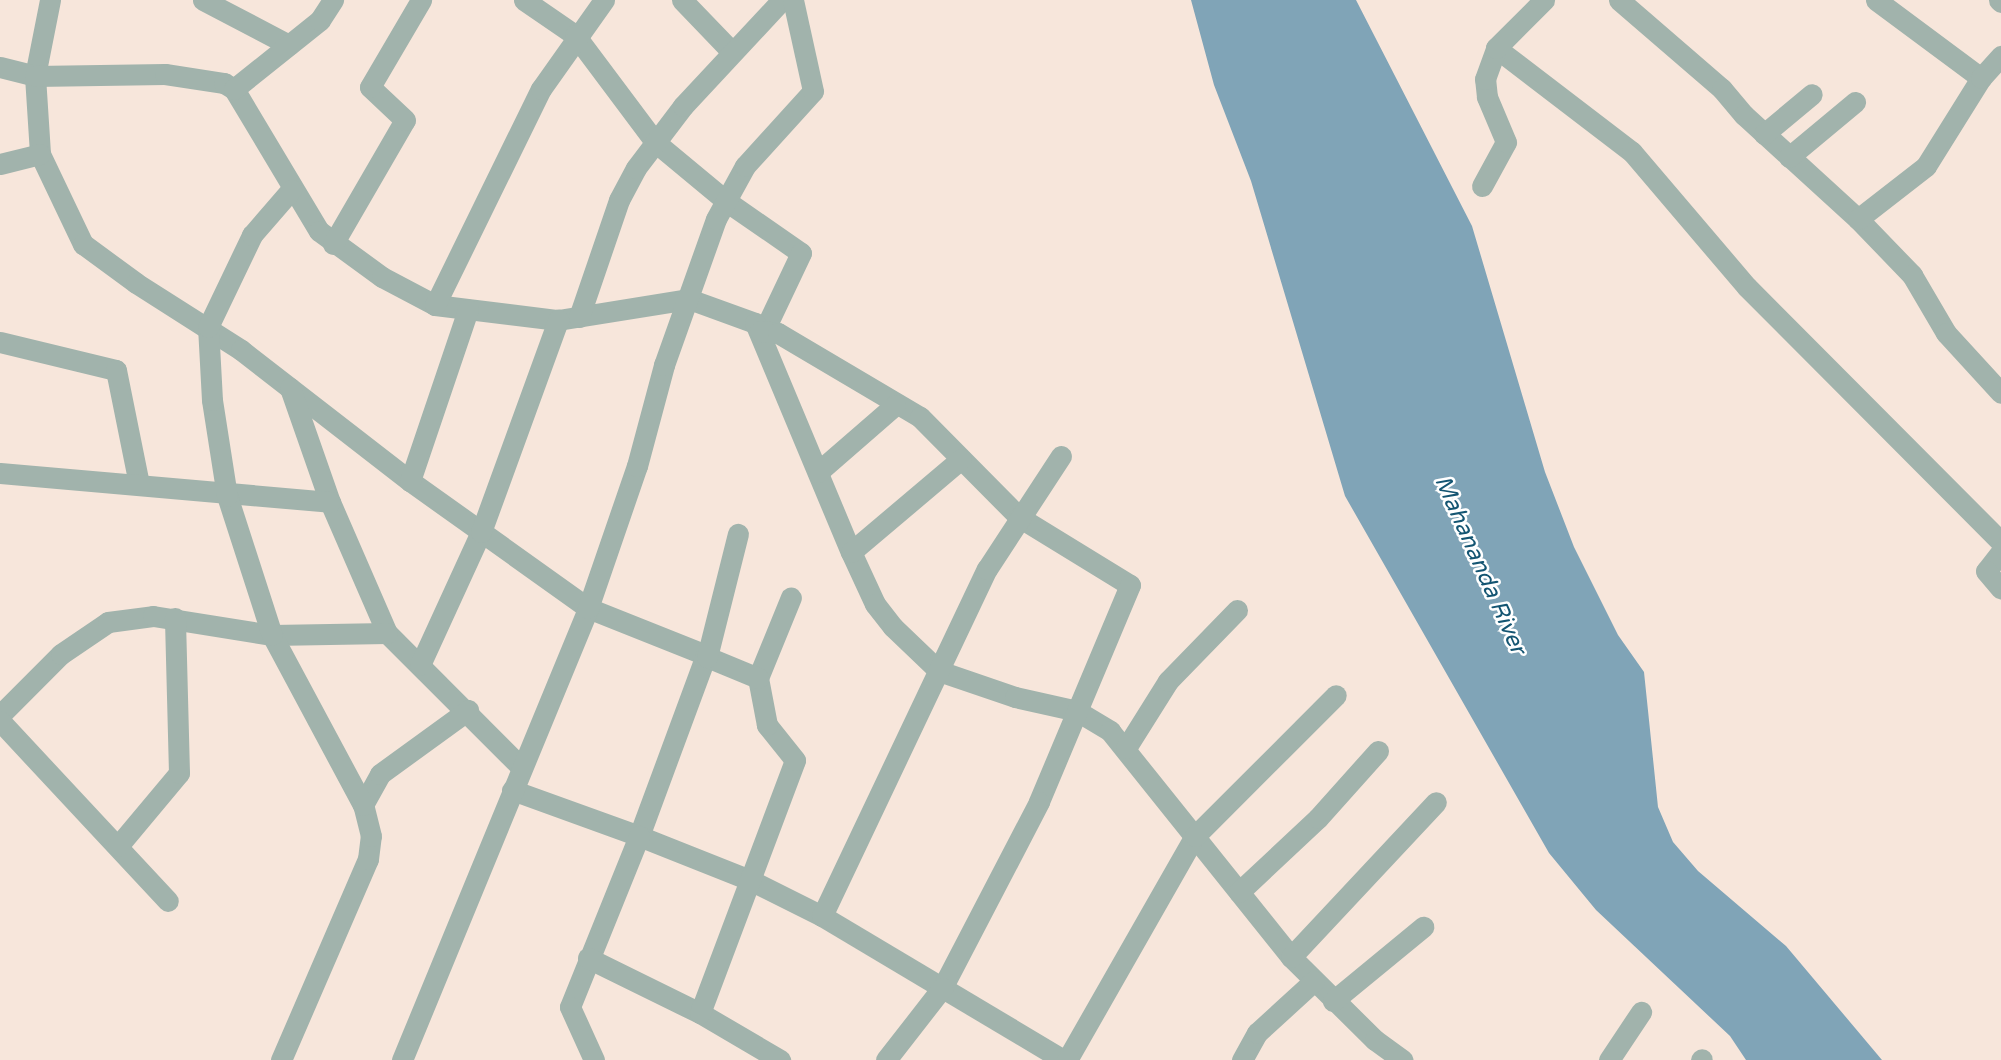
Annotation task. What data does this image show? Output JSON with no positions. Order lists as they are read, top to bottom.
{
  "water": ["Mahananda River"]
}
